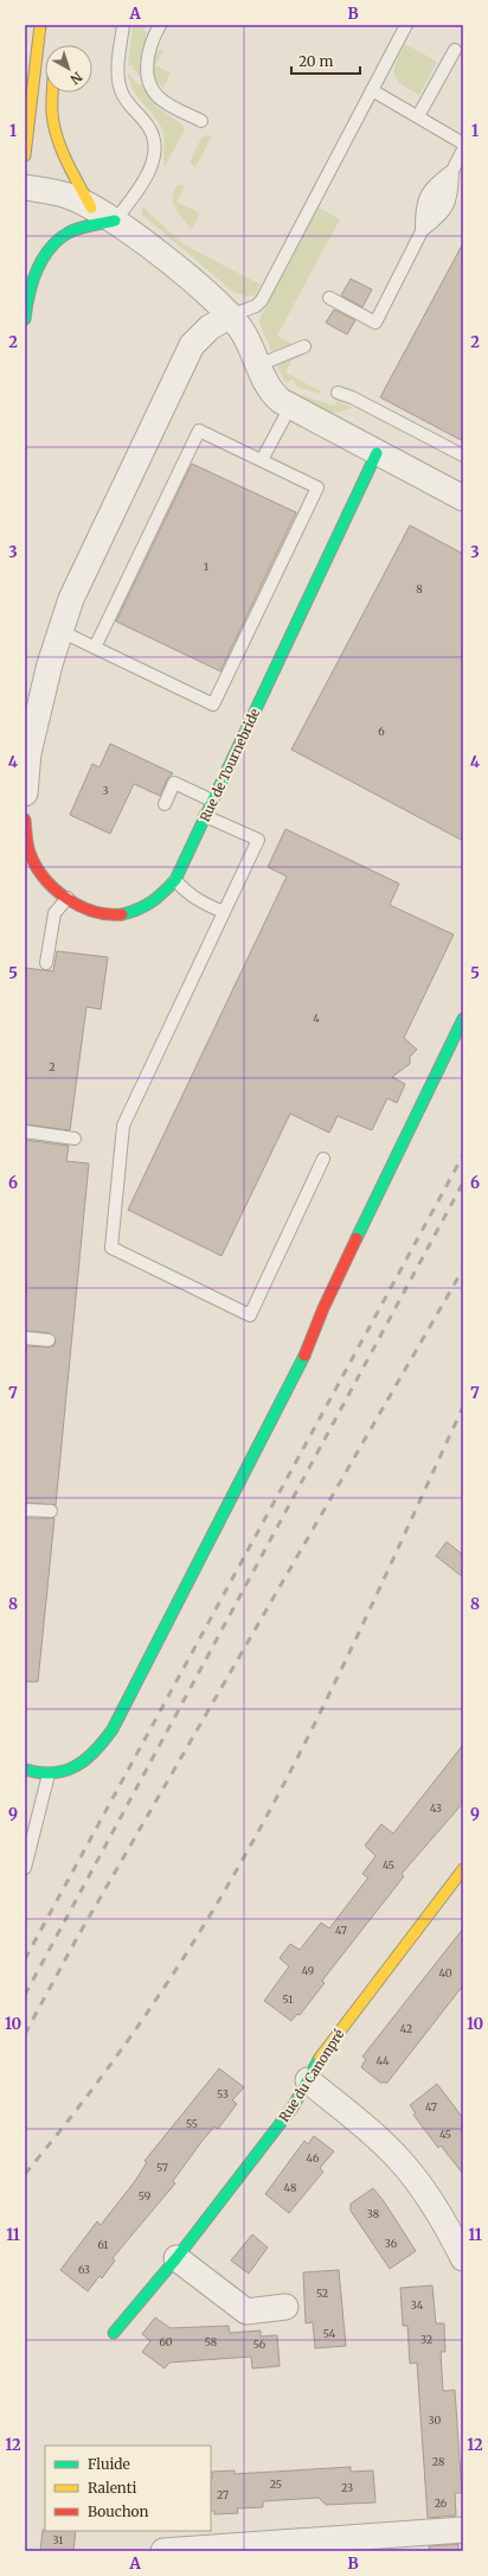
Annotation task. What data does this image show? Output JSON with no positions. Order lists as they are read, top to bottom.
{
  "streets": {
    "street": ["Rue de Tournebride", "Rue du Canonpré"]
  },
  "house_numbers": [
    "1",
    "8",
    "6",
    "3",
    "4",
    "2",
    "43",
    "45",
    "47",
    "49",
    "40",
    "51",
    "42",
    "44",
    "53",
    "47",
    "55",
    "45",
    "46",
    "57",
    "48",
    "59",
    "38",
    "36",
    "61",
    "63",
    "52",
    "34",
    "54",
    "32",
    "60",
    "58",
    "56",
    "30",
    "28",
    "25",
    "23",
    "27",
    "26",
    "31"
  ],
  "legend": ["Fluide", "Ralenti", "Bouchon"],
  "scale_bar": "20 m",
  "north": "bottom right",
  "grid": {
    "columns": ["A", "B"],
    "rows": [
      "1",
      "2",
      "3",
      "4",
      "5",
      "6",
      "7",
      "8",
      "9",
      "10",
      "11",
      "12"
    ]
  }
}
